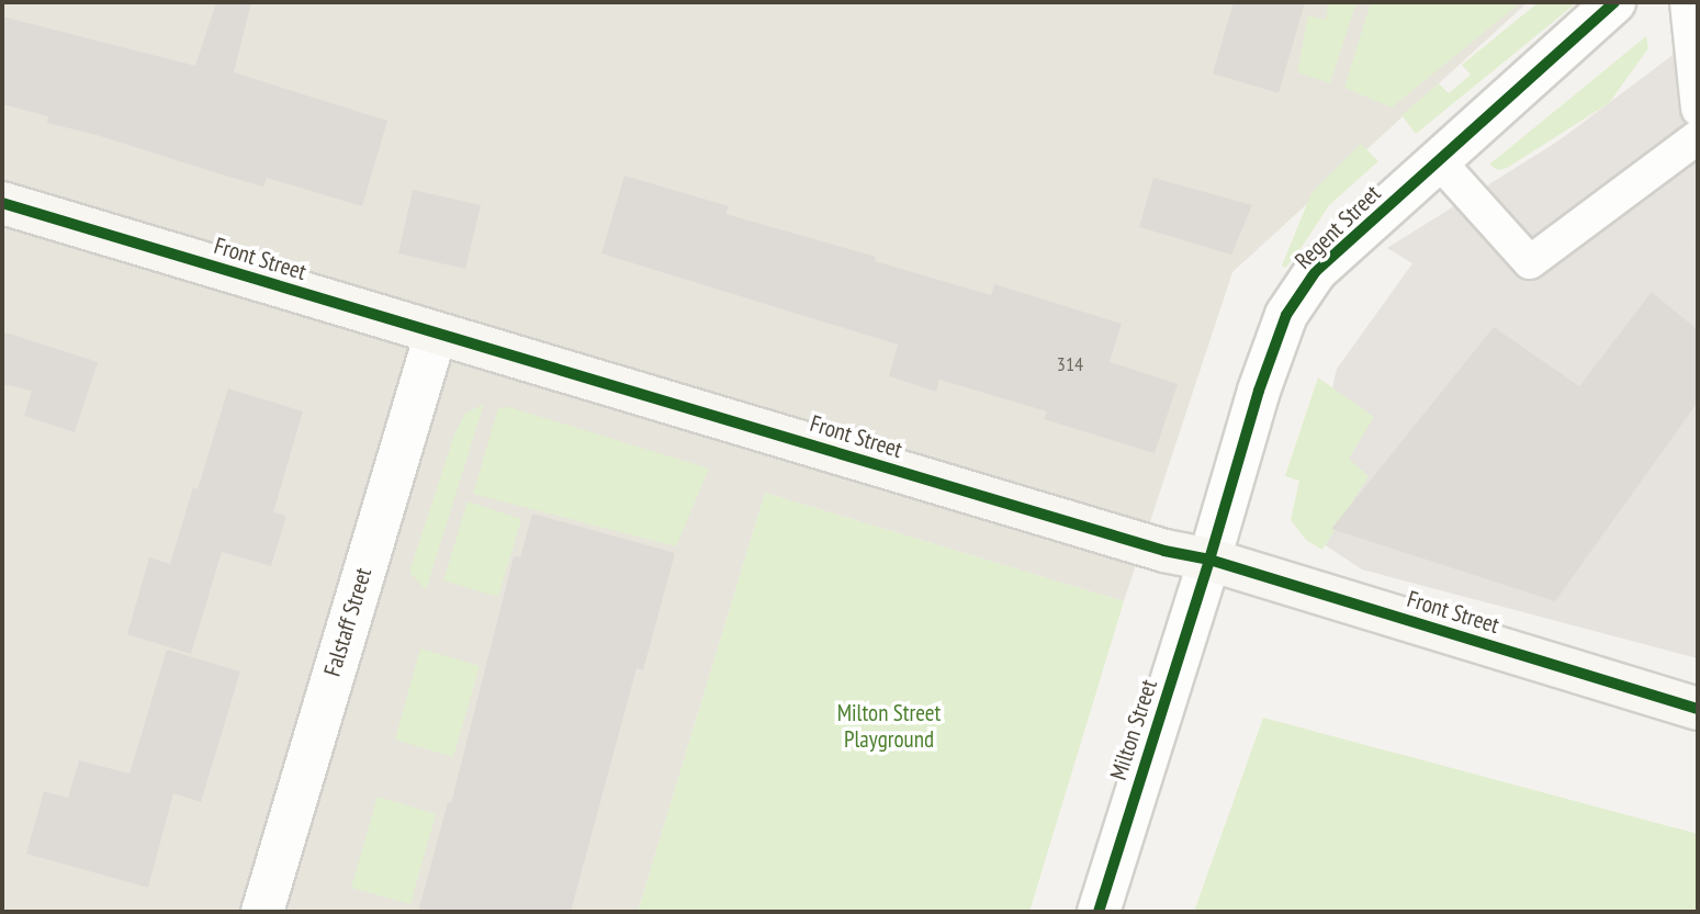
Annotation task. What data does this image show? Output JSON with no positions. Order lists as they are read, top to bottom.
{
  "streets": {
    "street": [
      "Regent Street",
      "Front Street",
      "Falstaff Street",
      "Milton Street"
    ]
  },
  "crossings": [
    ["Regent Street", "Front Street"],
    ["Regent Street", "Milton Street"],
    ["Front Street", "Falstaff Street"],
    ["Front Street", "Milton Street"]
  ],
  "parks": ["Milton Street Playground"],
  "house_numbers": ["314"]
}
